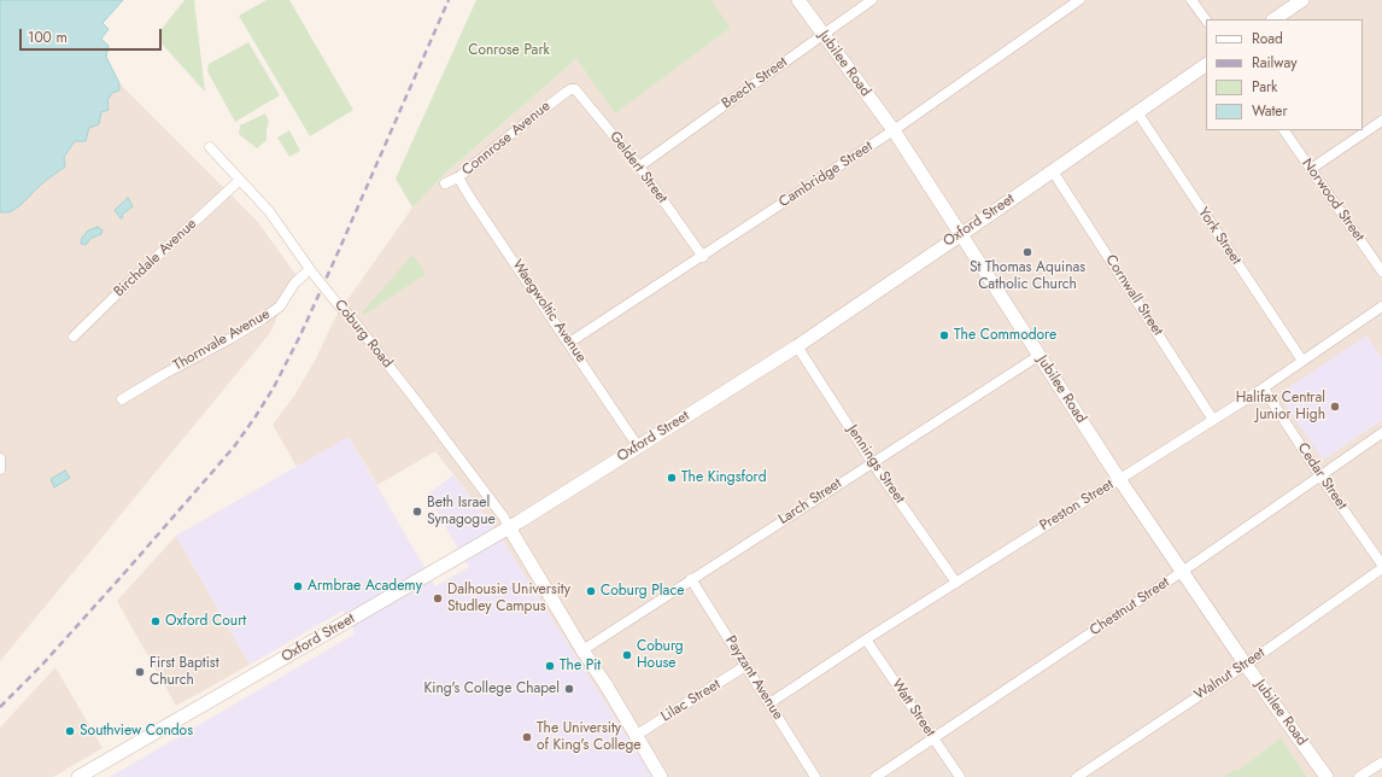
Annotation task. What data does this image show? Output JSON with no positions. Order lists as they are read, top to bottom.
{
  "streets": {
    "main road": ["Jubilee Road", "Oxford Street"],
    "street": [
      "Beech Street",
      "Connrose Avenue",
      "Geldert Street",
      "Cambridge Street",
      "Norwood Street",
      "York Street",
      "Birchdale Avenue",
      "Cornwall Street",
      "Waegwoltic Avenue",
      "Coburg Road",
      "Thornvale Avenue",
      "Jennings Street",
      "Cedar Street",
      "Larch Street",
      "Preston Street",
      "Chestnut Street",
      "Walnut Street",
      "Payzant Avenue",
      "Lilac Street",
      "Watt Street"
    ]
  },
  "crossings": [
    ["Jubilee Road", "Beech Street"],
    ["Jubilee Road", "Cambridge Street"],
    ["Jubilee Road", "Oxford Street"],
    ["Jubilee Road", "Larch Street"],
    ["Jubilee Road", "Preston Street"],
    ["Jubilee Road", "Chestnut Street"],
    ["Jubilee Road", "Walnut Street"],
    ["Beech Street", "Geldert Street"],
    ["Connrose Avenue", "Geldert Street"],
    ["Connrose Avenue", "Waegwoltic Avenue"],
    ["Geldert Street", "Cambridge Street"],
    ["Cambridge Street", "Waegwoltic Avenue"],
    ["Oxford Street", "York Street"],
    ["Oxford Street", "Cornwall Street"],
    ["Oxford Street", "Waegwoltic Avenue"],
    ["Oxford Street", "Coburg Road"],
    ["Oxford Street", "Jennings Street"],
    ["York Street", "Preston Street"],
    ["Birchdale Avenue", "Coburg Road"],
    ["Cornwall Street", "Preston Street"],
    ["Coburg Road", "Thornvale Avenue"],
    ["Jennings Street", "Larch Street"],
    ["Jennings Street", "Preston Street"],
    ["Cedar Street", "Preston Street"],
    ["Cedar Street", "Chestnut Street"],
    ["Cedar Street", "Walnut Street"],
    ["Larch Street", "Payzant Avenue"],
    ["Preston Street", "Payzant Avenue"],
    ["Preston Street", "Watt Street"],
    ["Chestnut Street", "Watt Street"],
    ["Payzant Avenue", "Lilac Street"]
  ],
  "parks": ["Conrose Park"],
  "places": [
    "St Thomas Aquinas Catholic Church",
    "The Commodore",
    "Halifax Central Junior High",
    "The Kingsford",
    "Beth Israel Synagogue",
    "Armbrae Academy",
    "Coburg Place",
    "Dalhousie University Studley Campus",
    "Oxford Court",
    "Coburg House",
    "The Pit",
    "First Baptist Church",
    "King's College Chapel",
    "Southview Condos",
    "The University of King's College"
  ],
  "legend": [
    "Road",
    "Railway",
    "Park",
    "Water"
  ],
  "scale_bar": "100 m"
}
